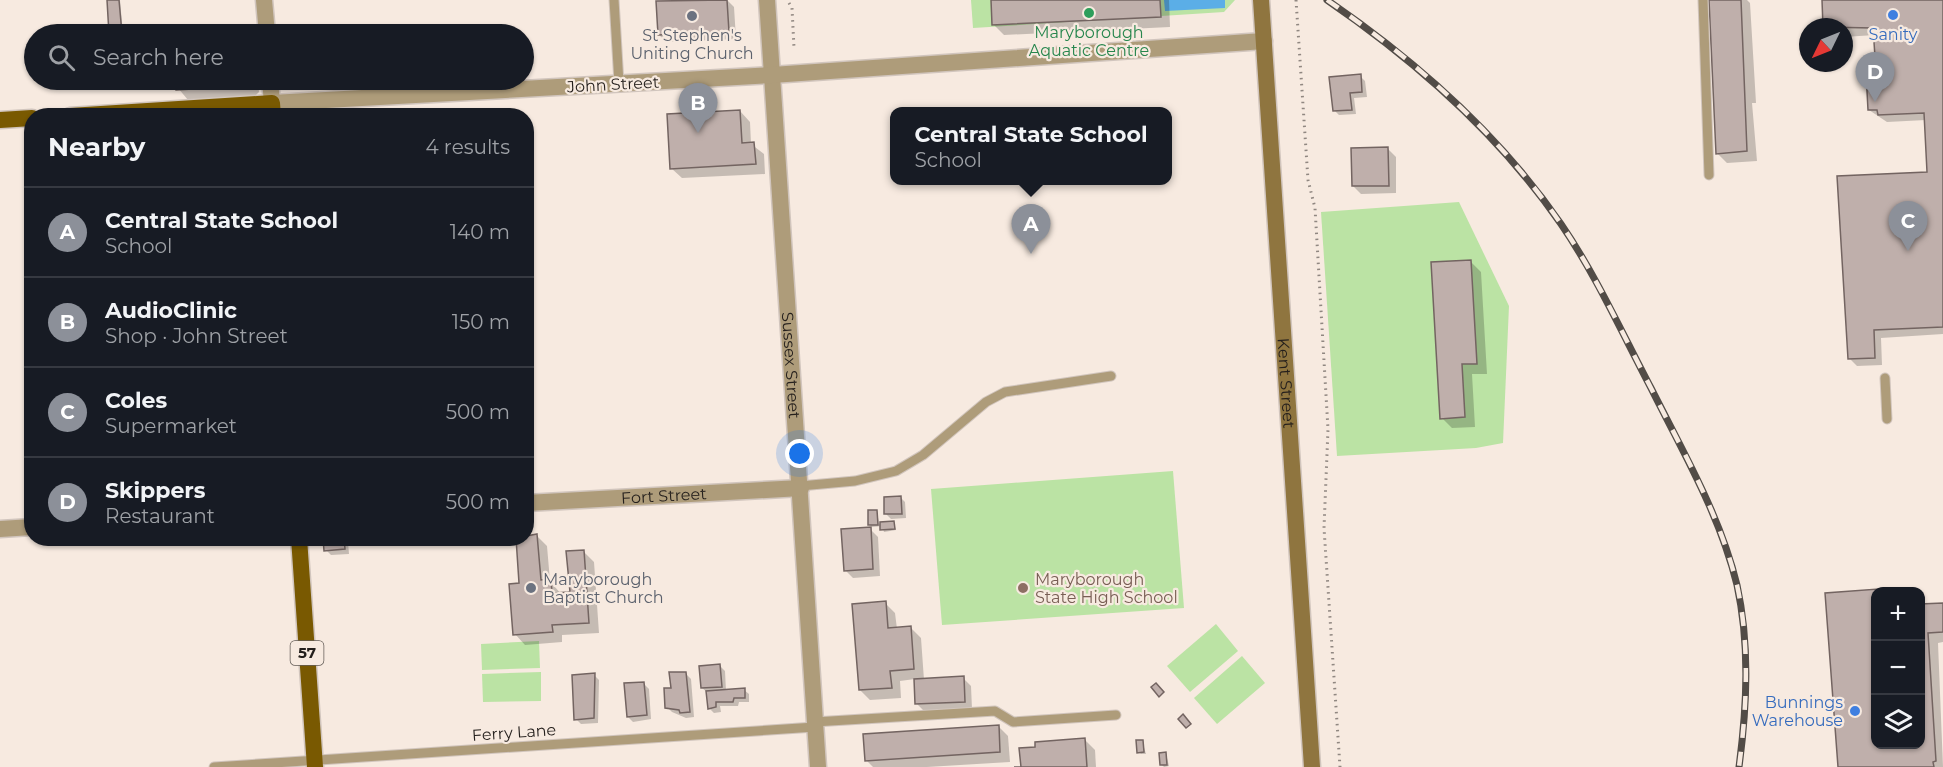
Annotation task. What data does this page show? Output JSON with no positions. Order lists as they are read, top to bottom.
{
  "streets": {
    "main road": ["Kent Street", "57"],
    "street": ["John Street", "Sussex Street", "Fort Street"],
    "lane": ["Ferry Lane"]
  },
  "crossings": [
    ["John Street", "Sussex Street"],
    ["John Street", "Kent Street"],
    ["Sussex Street", "Fort Street"],
    ["Sussex Street", "Ferry Lane"],
    ["57", "Ferry Lane"]
  ],
  "places": [
    "Maryborough Aquatic Centre",
    "Sanity",
    "St Stephen's Uniting Church",
    "Maryborough Baptist Church",
    "Maryborough State High School",
    "Bunnings Warehouse"
  ],
  "north": "bottom left",
  "page": {
    "search": "Search here",
    "pins": [
      "D",
      "B",
      "C",
      "A"
    ],
    "popup": ["Central State School", "School"],
    "heading": ["Nearby", "4 results"],
    "list": [
      {
        "mark": "A",
        "name": "Central State School",
        "note": "School",
        "value": "140 m"
      },
      {
        "mark": "B",
        "name": "AudioClinic",
        "note": "Shop · John Street",
        "value": "150 m"
      },
      {
        "mark": "C",
        "name": "Coles",
        "note": "Supermarket",
        "value": "500 m"
      },
      {
        "mark": "D",
        "name": "Skippers",
        "note": "Restaurant",
        "value": "500 m"
      }
    ],
    "map_buttons": ["+", "−"]
  }
}
